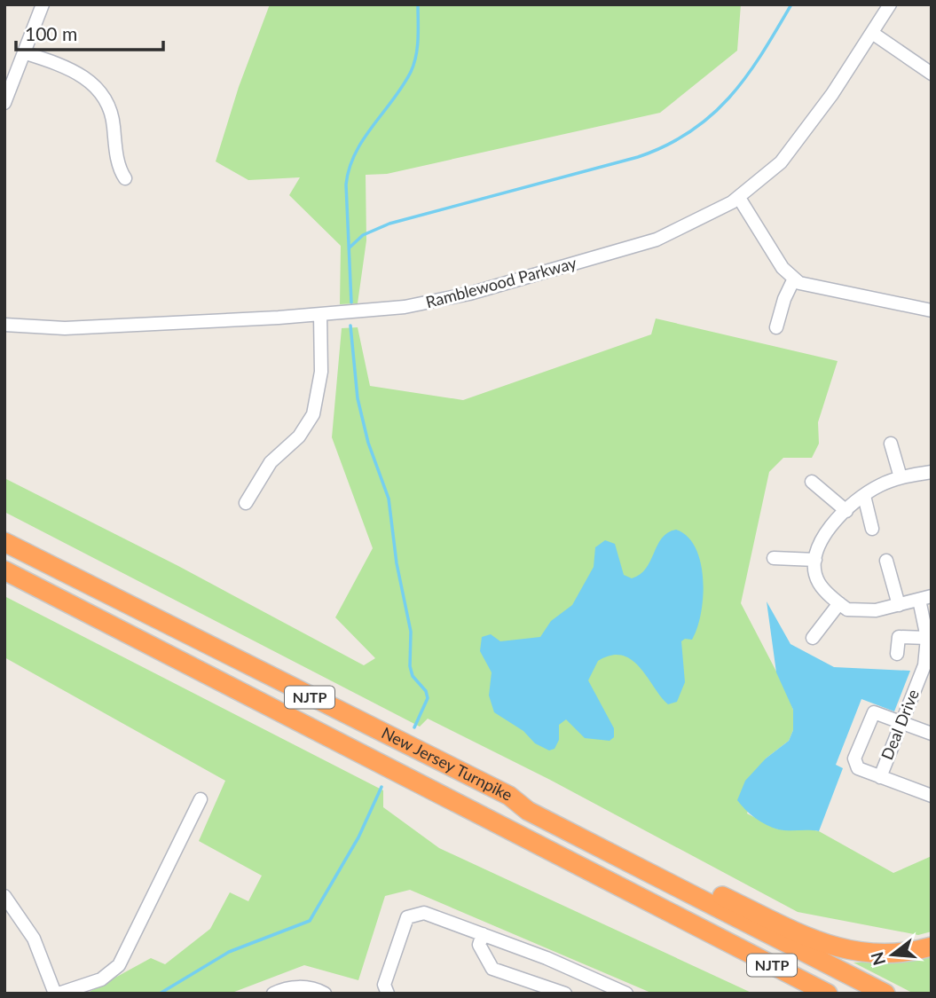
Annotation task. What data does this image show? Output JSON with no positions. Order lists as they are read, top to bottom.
{
  "streets": {
    "highway": ["NJTP", "New Jersey Turnpike"],
    "street": ["Ramblewood Parkway", "Deal Drive"]
  },
  "scale_bar": "100 m",
  "north": "left"
}
